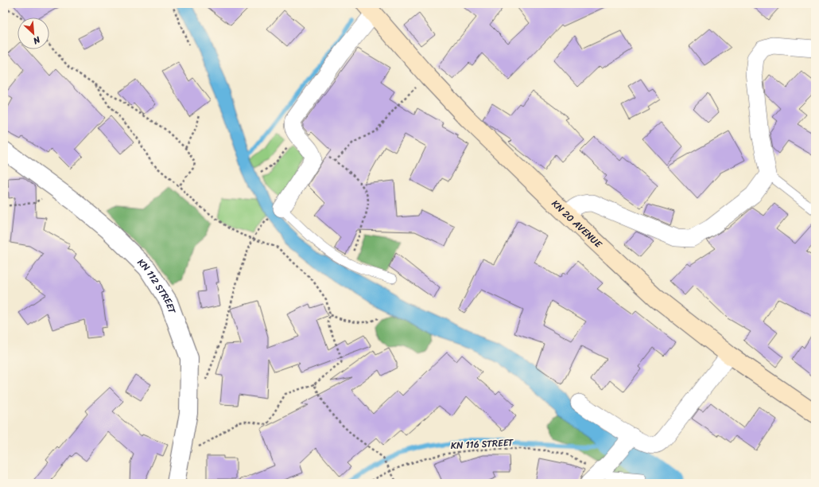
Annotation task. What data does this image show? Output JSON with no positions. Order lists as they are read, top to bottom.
{
  "streets": {
    "main road": ["KN 20 AVENUE"],
    "street": ["KN 112 STREET"],
    "path": ["KN 116 STREET"]
  },
  "north": "bottom right"
}
